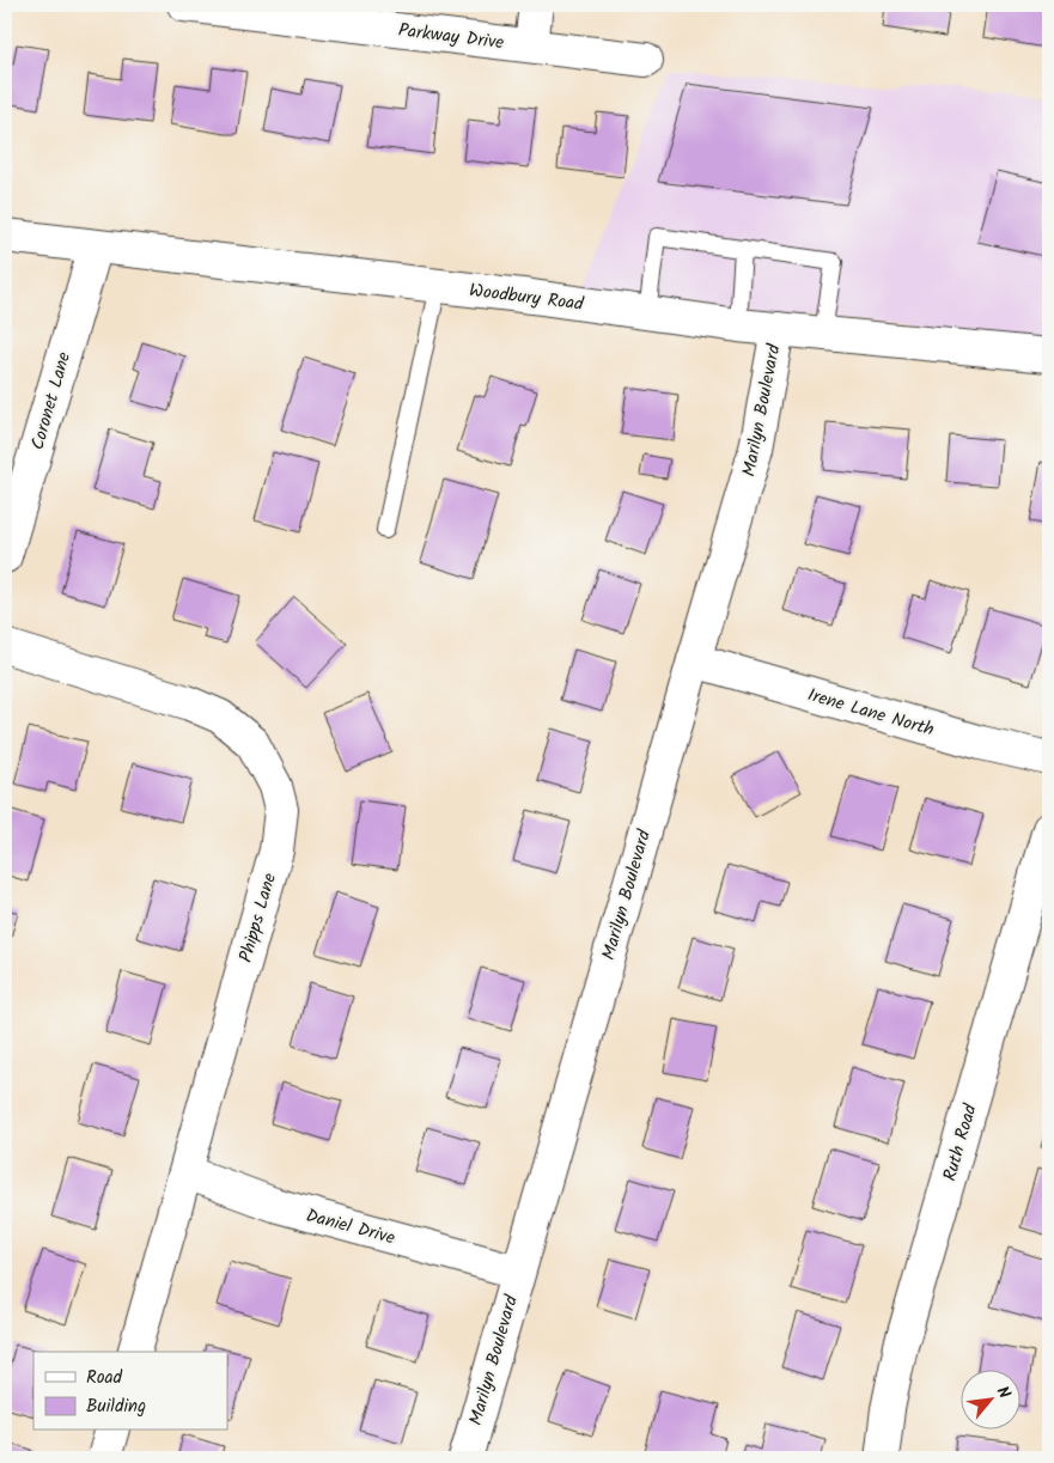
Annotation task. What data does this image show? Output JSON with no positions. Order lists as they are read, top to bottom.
{
  "streets": {
    "street": [
      "Parkway Drive",
      "Woodbury Road",
      "Coronet Lane",
      "Marilyn Boulevard",
      "Irene Lane North",
      "Phipps Lane",
      "Ruth Road",
      "Daniel Drive"
    ]
  },
  "crossings": [
    ["Woodbury Road", "Coronet Lane"],
    ["Woodbury Road", "Marilyn Boulevard"],
    ["Marilyn Boulevard", "Irene Lane North"],
    ["Marilyn Boulevard", "Daniel Drive"],
    ["Phipps Lane", "Daniel Drive"]
  ],
  "legend": ["Road", "Building"],
  "north": "top right"
}
